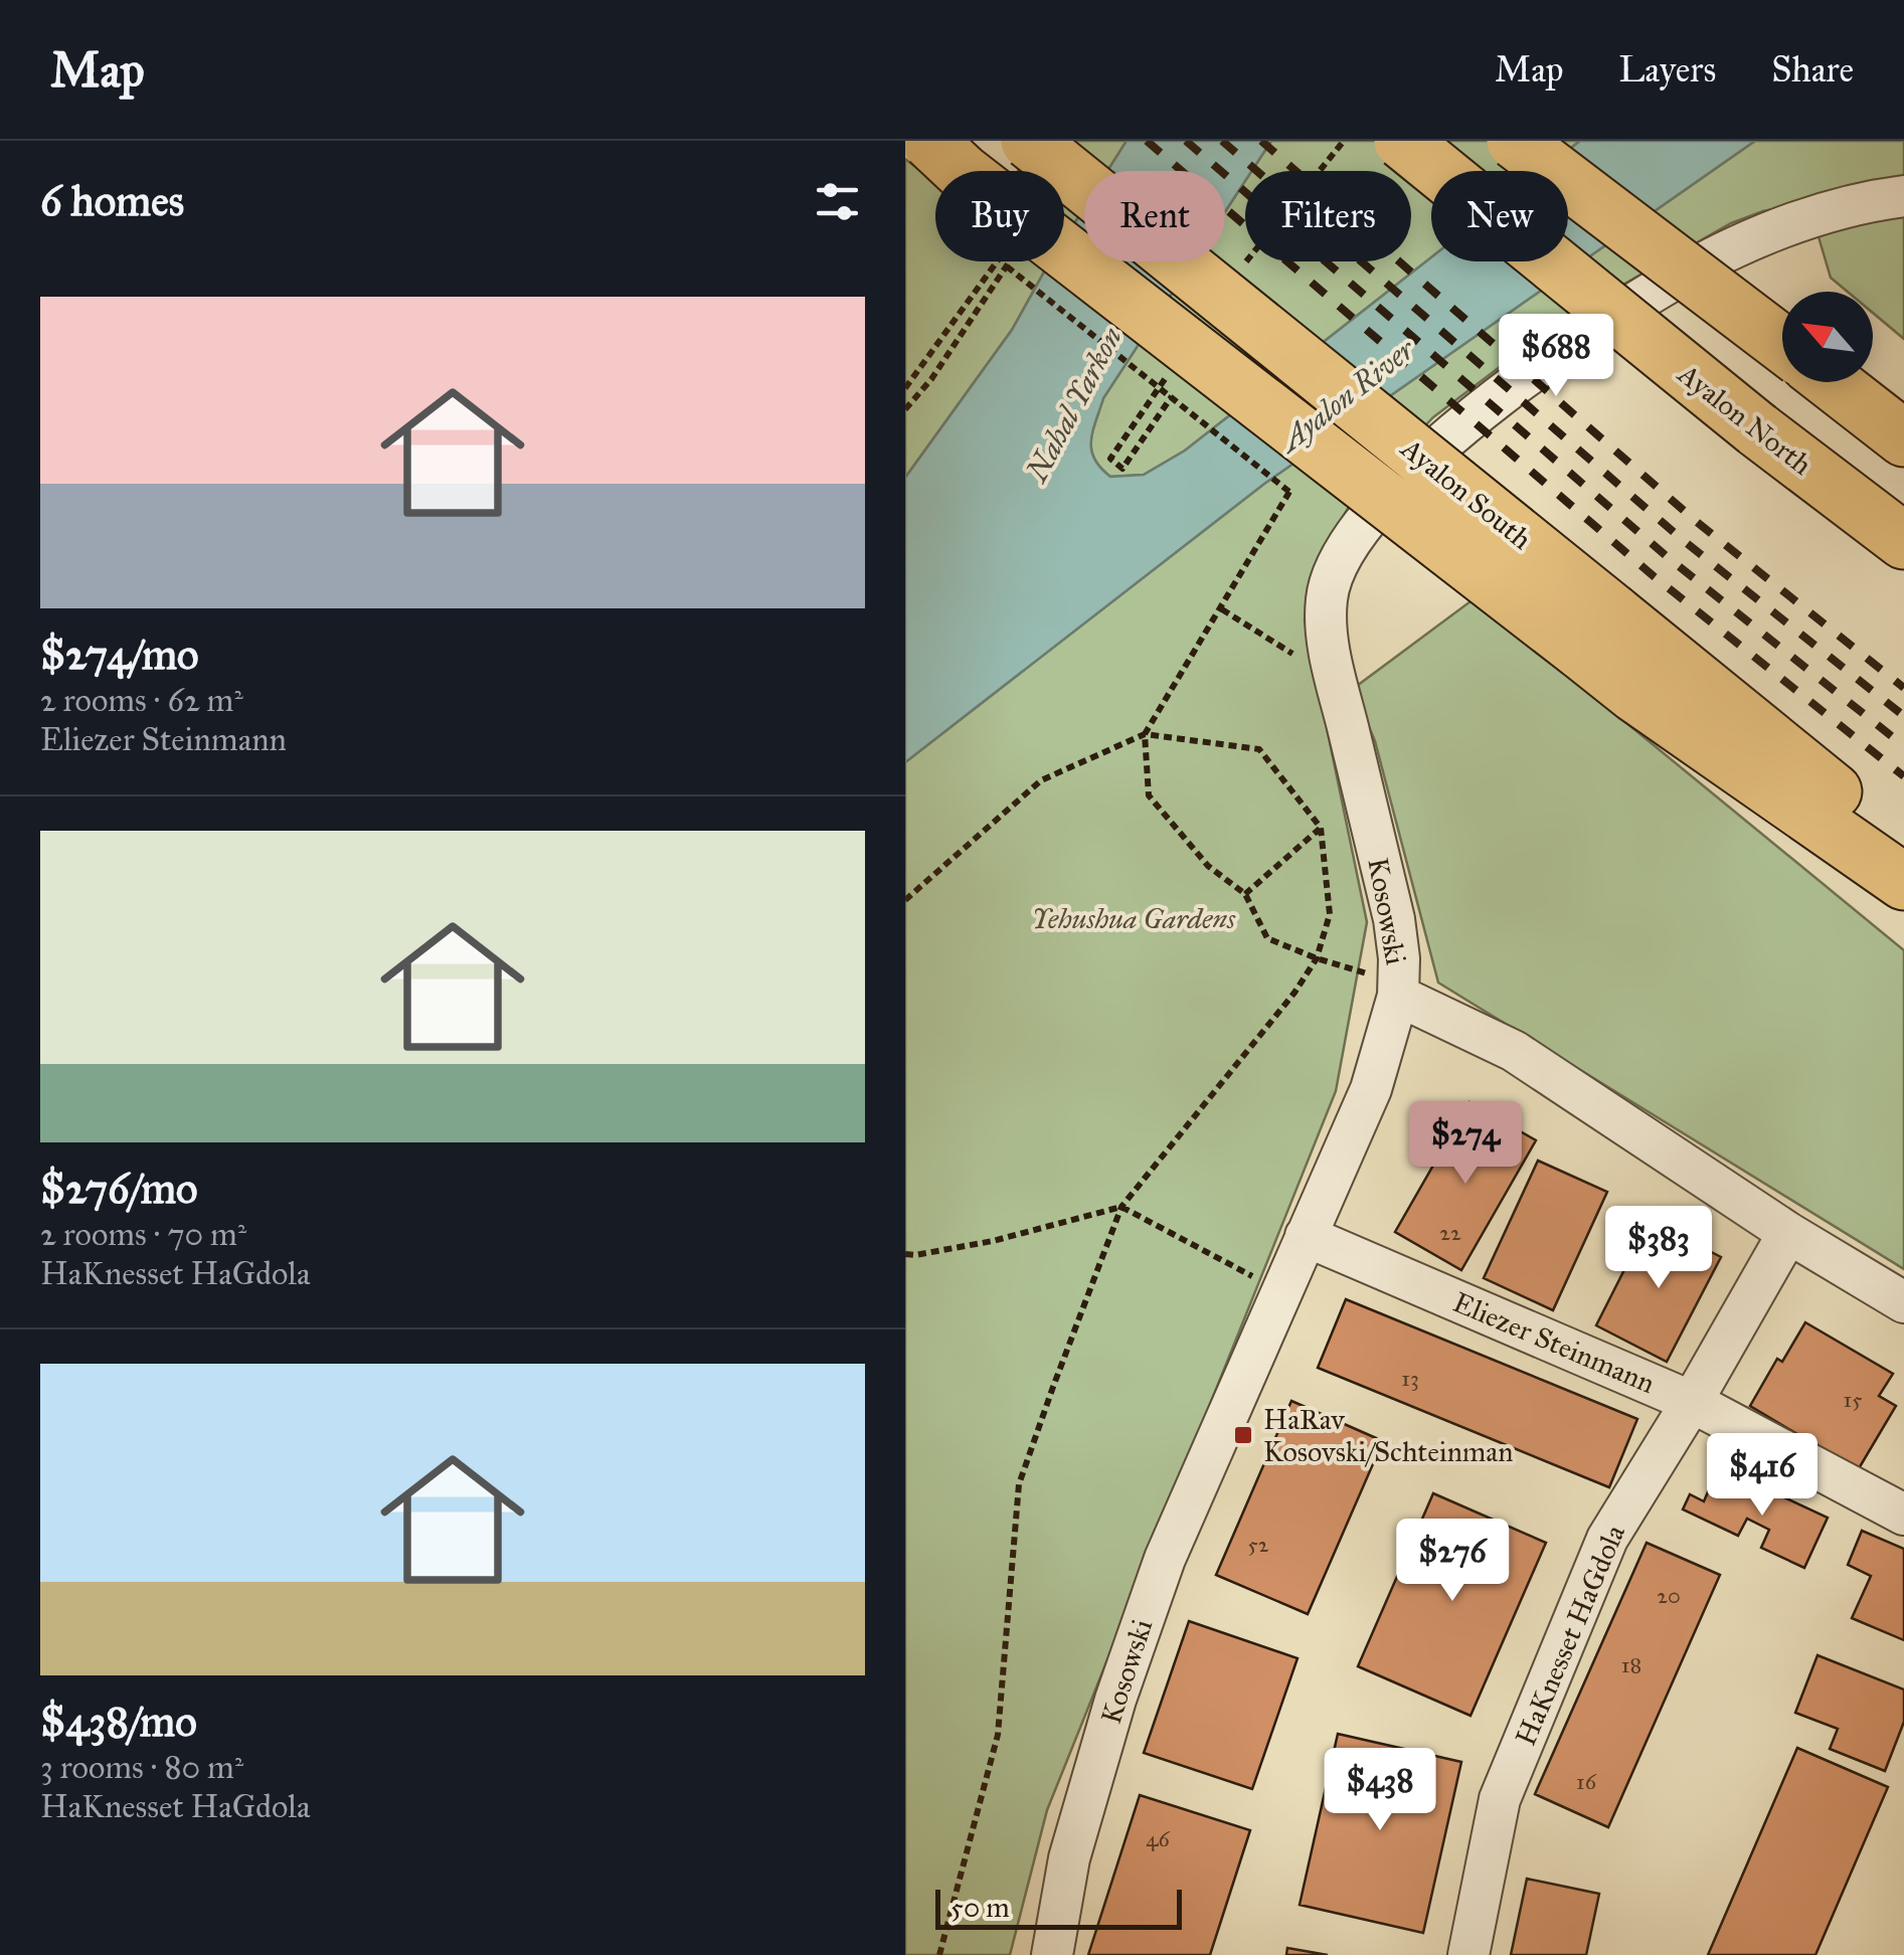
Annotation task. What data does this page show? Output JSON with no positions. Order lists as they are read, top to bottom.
{
  "streets": {
    "highway": ["Ayalon North", "Ayalon South"],
    "street": ["Kosowski", "Eliezer Steinmann", "HaKnesset HaGdola"]
  },
  "crossings": [
    ["Kosowski", "Eliezer Steinmann"],
    ["Eliezer Steinmann", "HaKnesset HaGdola"]
  ],
  "water": ["Ayalon River", "Nahal Yarkon"],
  "parks": ["Yehushua Gardens"],
  "places": {
    "transit": ["HaRav Kosovski/Schteinman"]
  },
  "house_numbers": [
    "22",
    "13",
    "15",
    "52",
    "20",
    "18",
    "16",
    "46"
  ],
  "scale_bar": "50 m",
  "north": "top left",
  "page": {
    "header": "Map",
    "nav": ["Map", "Layers", "Share"],
    "heading": "6 homes",
    "chip": [
      "Buy",
      "Rent",
      "Filters",
      "New"
    ],
    "list": [
      {
        "name": "$274/mo",
        "note": "2 rooms · 62 m² · Eliezer Steinmann"
      },
      {
        "name": "$276/mo",
        "note": "2 rooms · 70 m² · HaKnesset HaGdola"
      },
      {
        "name": "$438/mo",
        "note": "3 rooms · 80 m² · HaKnesset HaGdola"
      }
    ],
    "price": [
      "$688",
      "$274",
      "$383",
      "$416",
      "$276",
      "$438"
    ],
    "scale": "50 m"
  }
}
